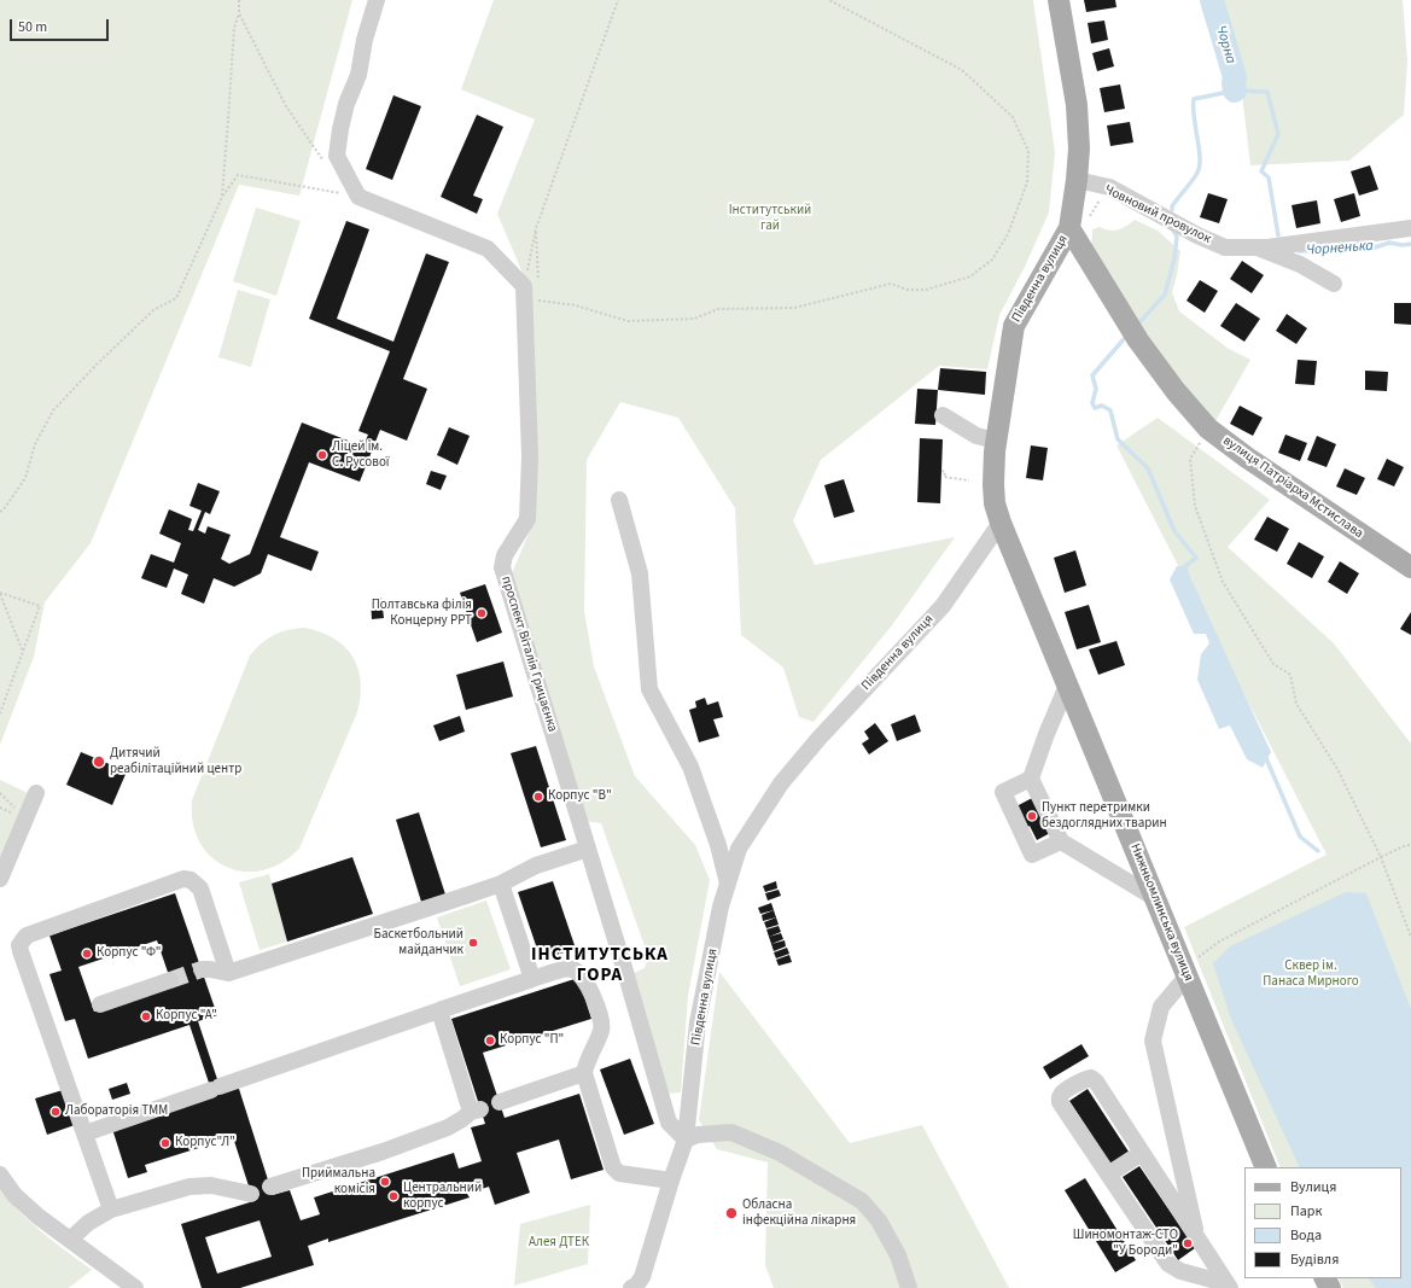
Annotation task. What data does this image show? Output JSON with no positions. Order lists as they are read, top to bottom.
{
  "streets": {
    "main road": ["Південна вулиця", "вулиця Патріарха Мстислава", "Нижньомлинська вулиця"],
    "street": ["Човновий провулок", "проспект Віталія Грицаєнка"]
  },
  "crossings": [
    ["Човновий провулок", "Південна вулиця"],
    ["Південна вулиця", "вулиця Патріарха Мстислава"],
    ["Південна вулиця", "проспект Віталія Грицаєнка"],
    ["Південна вулиця", "Нижньомлинська вулиця"]
  ],
  "districts": ["ІНСТИТУТСЬКА ГОРА"],
  "water": ["Чорна", "Чорненька"],
  "parks": ["Інститутський гай", "Сквер ім. Панаса Мирного", "Алея ДТЕК"],
  "places": [
    "Ліцей ім. С. Русової",
    "Полтавська філія Концерну РРТ",
    "Дитячий реабілітаційний центр",
    "Корпус \"В\"",
    "Пункт перетримки бездоглядних тварин",
    "Баскетбольний майданчик",
    "Корпус \"Ф\"",
    "Корпус \"А\"",
    "Корпус \"П\"",
    "Лабораторія ТММ",
    "Корпус\"Л\"",
    "Приймальна комісія",
    "Центральний корпус",
    "Обласна інфекційна лікарня",
    "Шиномонтаж-СТО \"У Бороди\""
  ],
  "legend": [
    "Вулиця",
    "Парк",
    "Вода",
    "Будівля"
  ],
  "scale_bar": "50 m"
}
